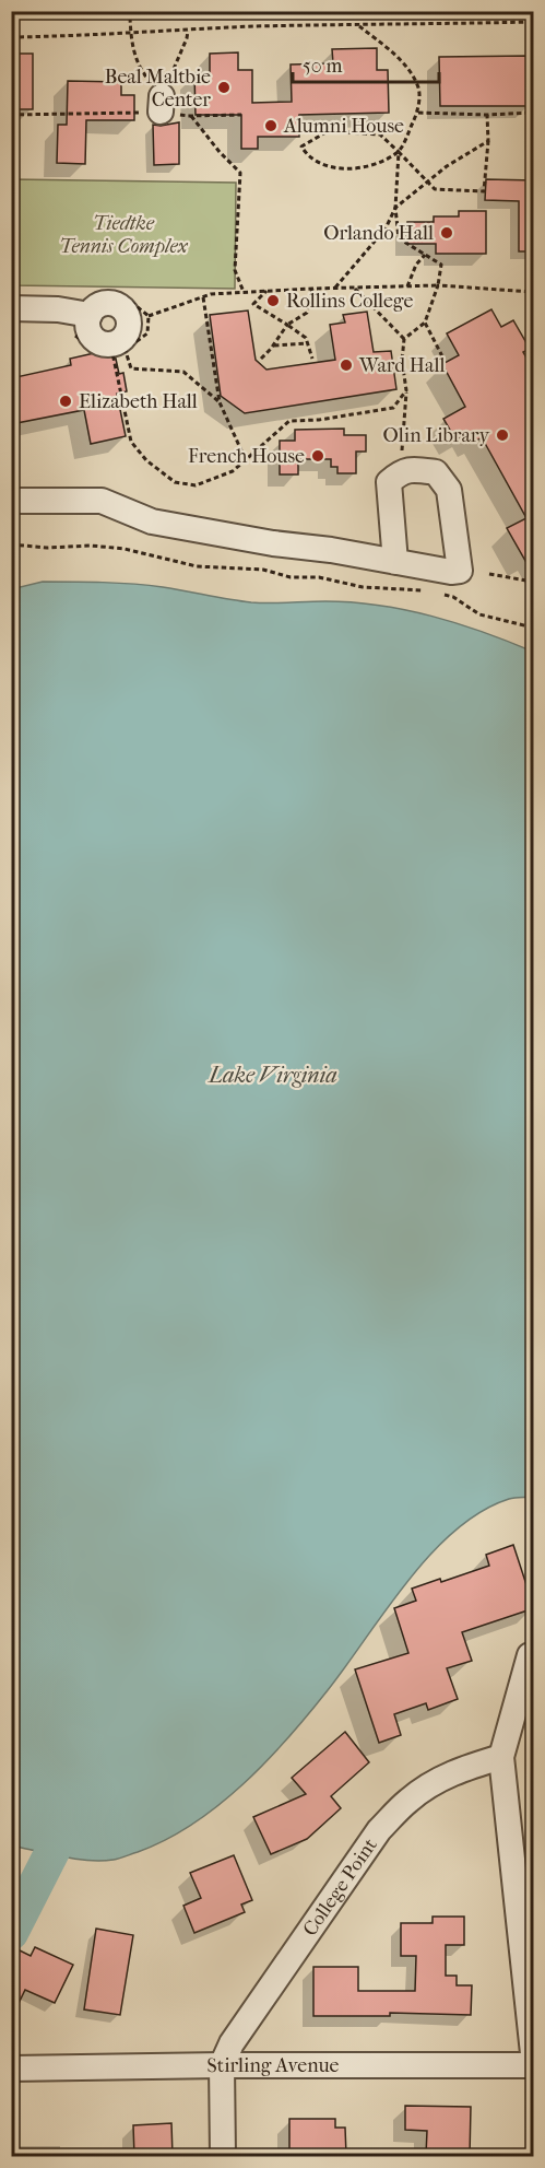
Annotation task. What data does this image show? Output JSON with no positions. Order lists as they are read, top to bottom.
{
  "streets": {
    "street": ["College Point", "Stirling Avenue"]
  },
  "crossings": [
    ["College Point", "Stirling Avenue"]
  ],
  "water": ["Lake Virginia"],
  "parks": ["Tiedtke Tennis Complex"],
  "places": [
    "Beal Maltbie Center",
    "Alumni House",
    "Orlando Hall",
    "Rollins College",
    "Ward Hall",
    "Elizabeth Hall",
    "Olin Library",
    "French House"
  ],
  "scale_bar": "50 m"
}
